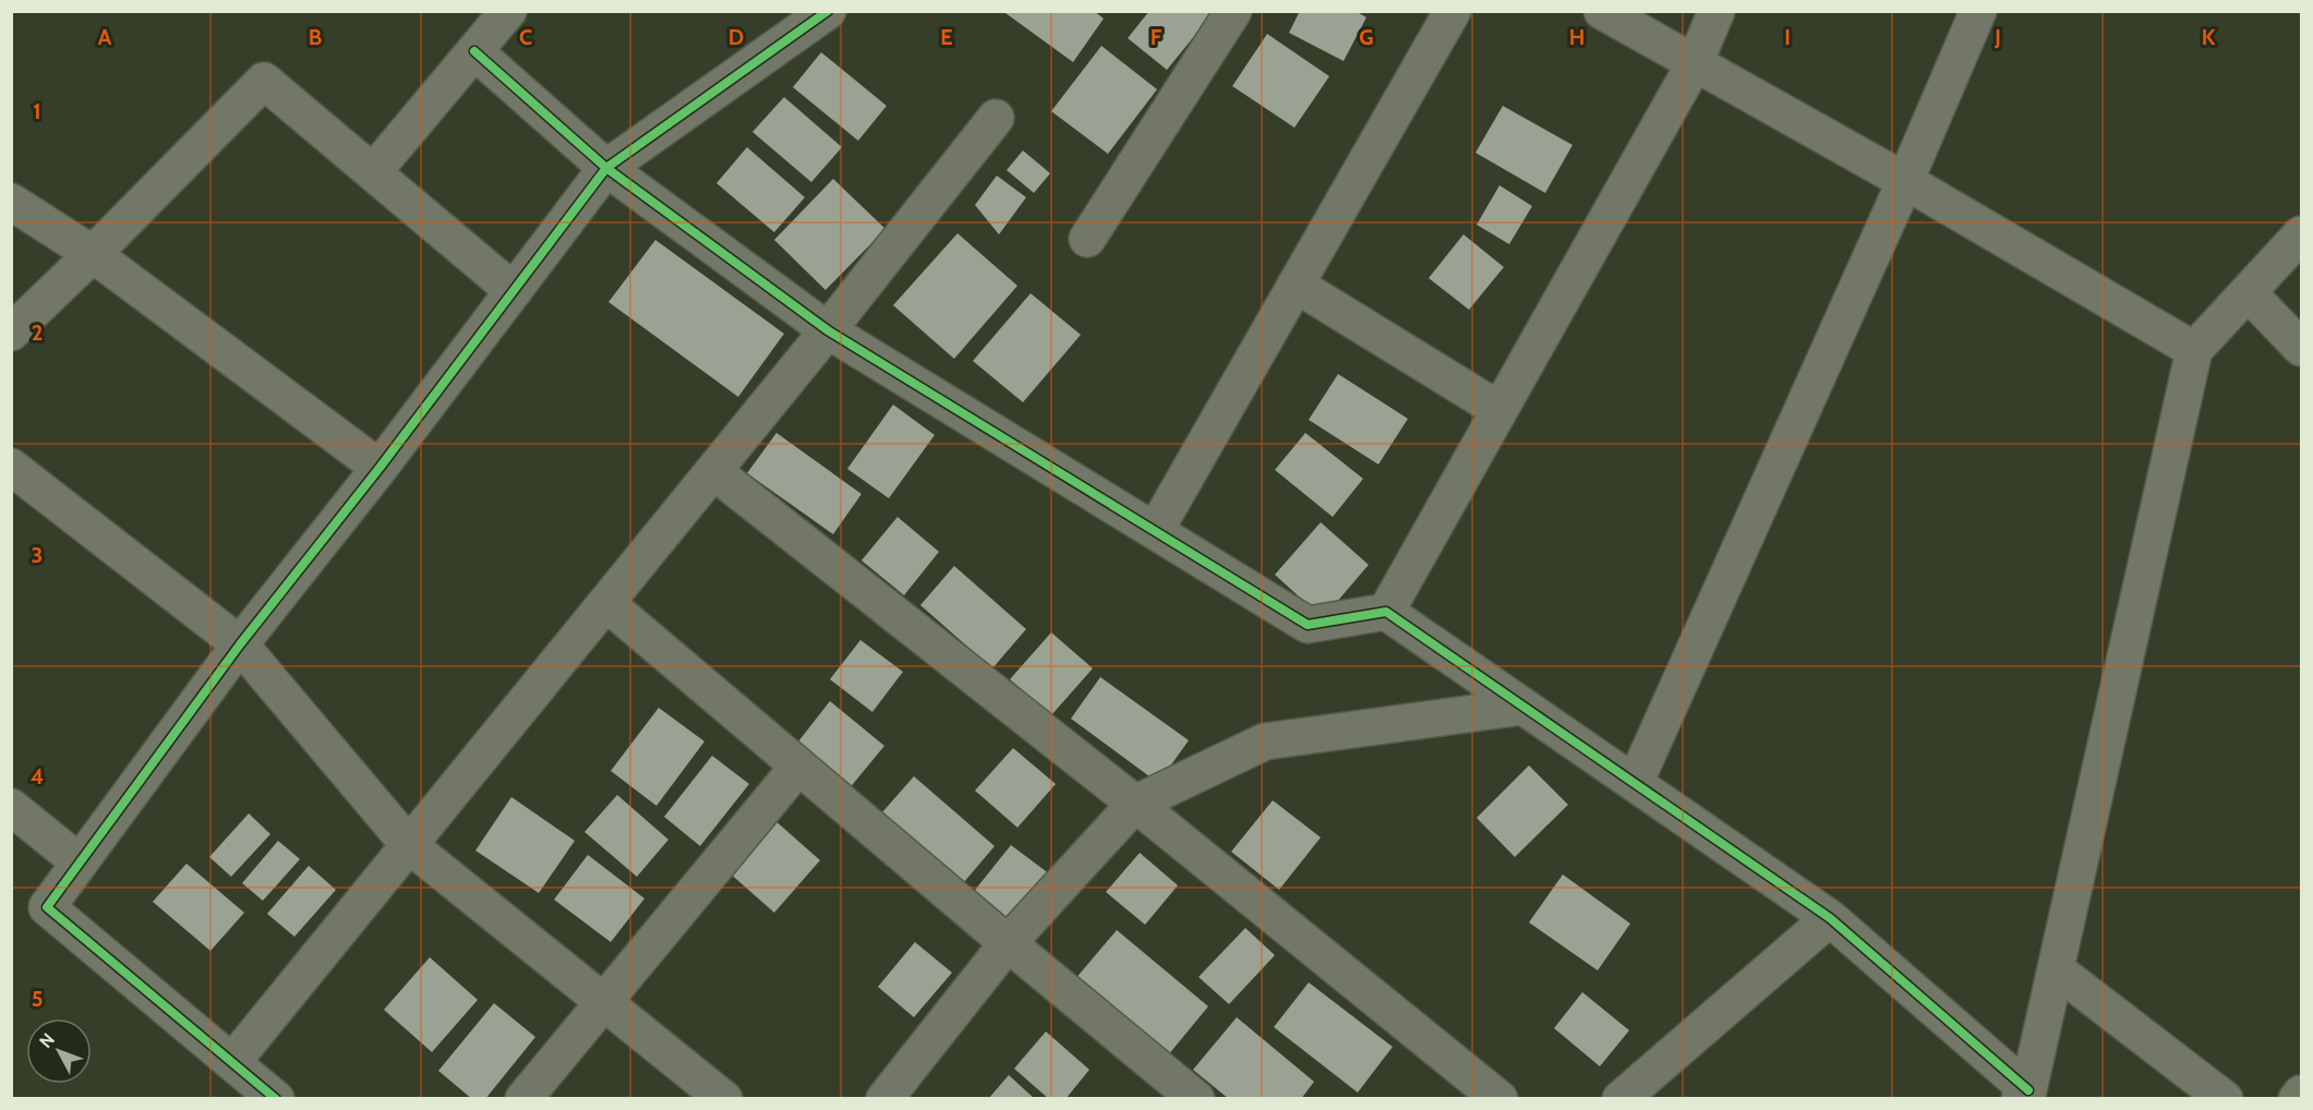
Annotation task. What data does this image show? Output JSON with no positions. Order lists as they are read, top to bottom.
{
  "north": "top left",
  "grid": {
    "columns": [
      "A",
      "B",
      "C",
      "D",
      "E",
      "F",
      "G",
      "H",
      "I",
      "J",
      "K"
    ],
    "rows": [
      "1",
      "2",
      "3",
      "4",
      "5"
    ]
  }
}
